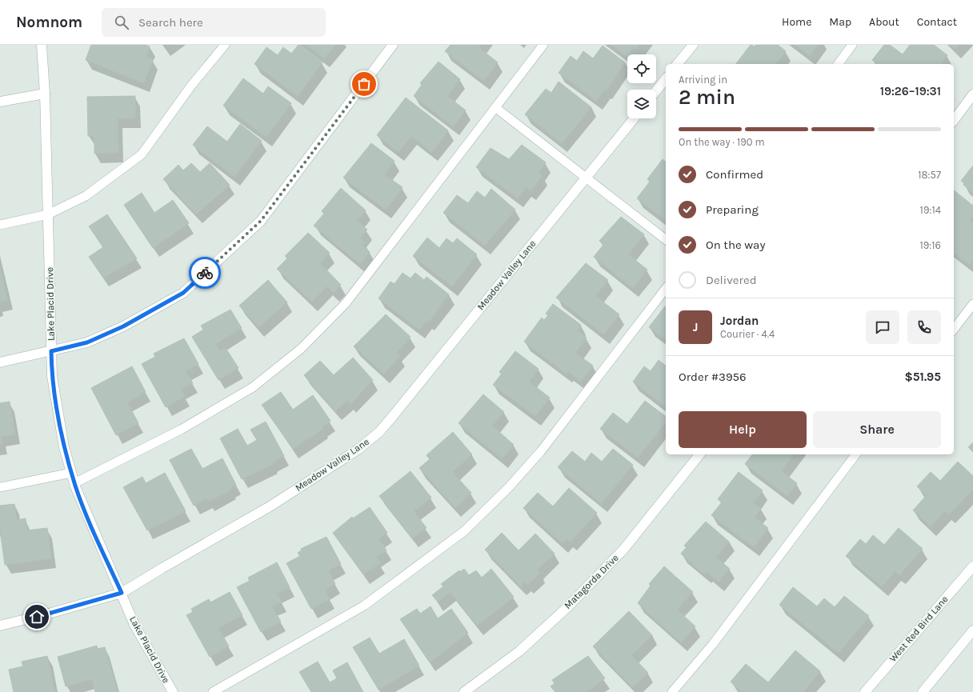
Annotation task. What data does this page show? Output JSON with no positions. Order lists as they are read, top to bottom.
{
  "streets": {
    "street": [
      "Meadow Valley Lane",
      "Lake Placid Drive",
      "Matagorda Drive",
      "West Red Bird Lane"
    ]
  },
  "crossings": [
    ["Meadow Valley Lane", "Lake Placid Drive"]
  ],
  "page": {
    "header": "Nomnom",
    "search": "Search here",
    "nav": [
      "Home",
      "Map",
      "About",
      "Contact"
    ],
    "heading": ["2 min", "Arriving in", "19:26–19:31"],
    "panel": [
      "Jordan",
      "Courier · 4.4",
      "Order #3956",
      "$51.95"
    ],
    "bar": "On the way · 190 m",
    "list": [
      ["Confirmed", "18:57"],
      ["Preparing", "19:14"],
      ["On the way", "19:16"],
      "Delivered"
    ],
    "round": "J",
    "buttons": ["Help", "Share"]
  }
}
